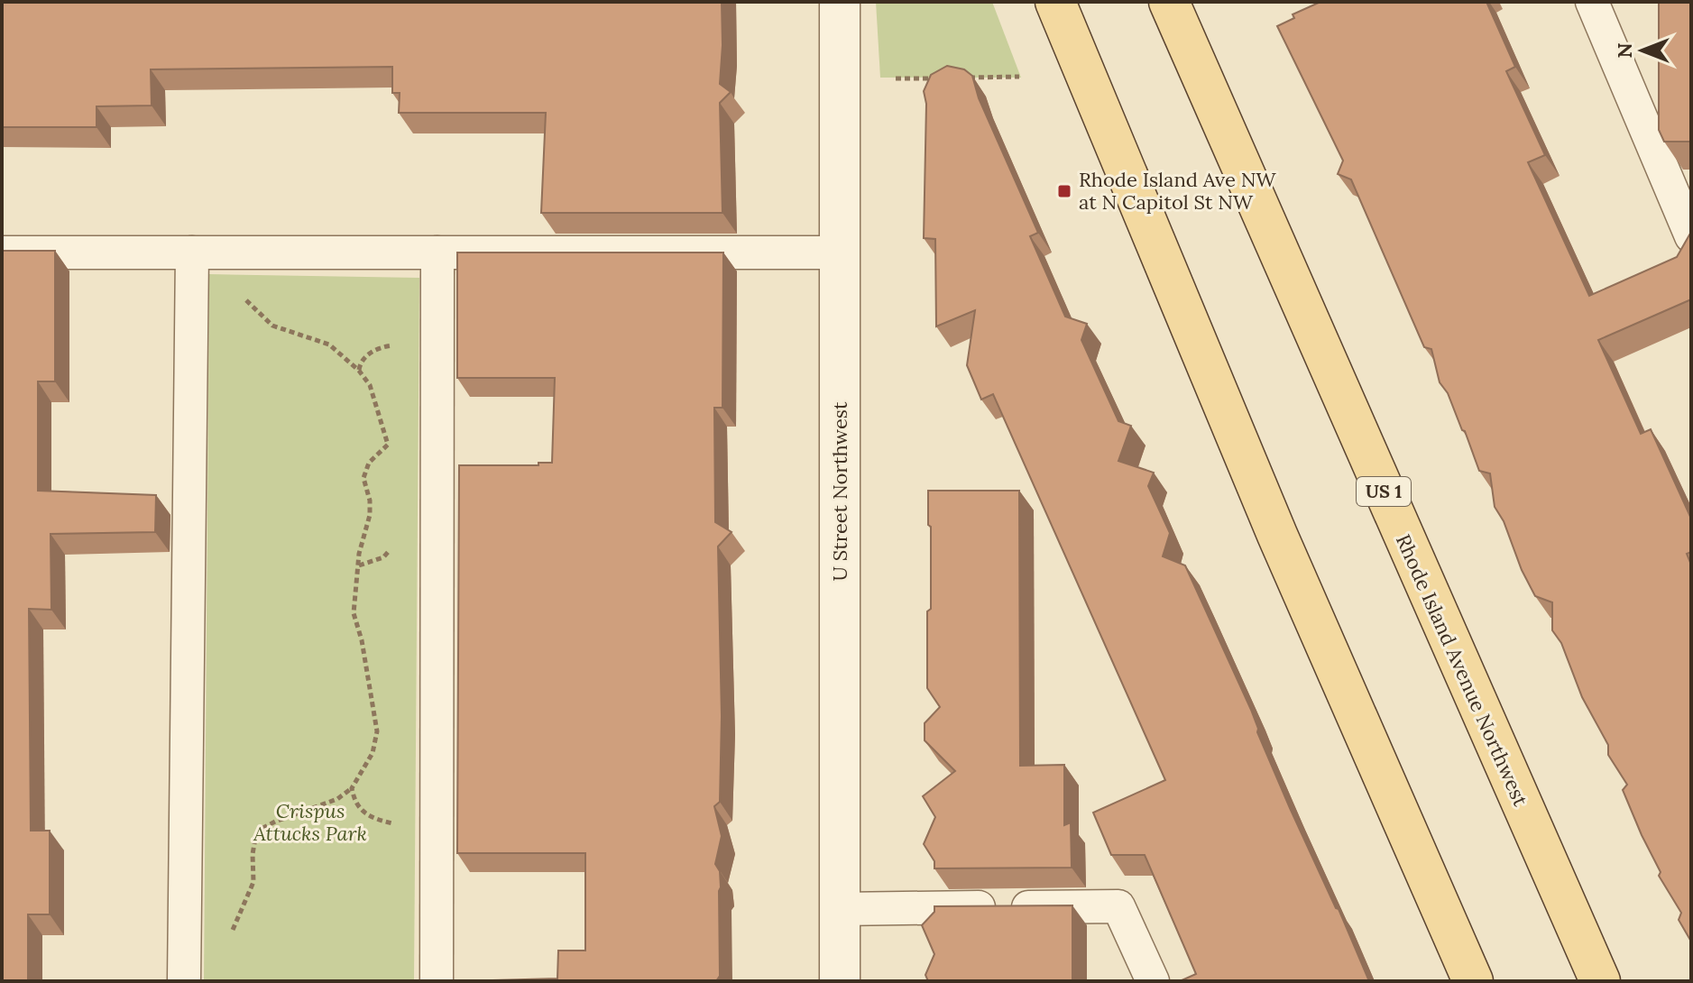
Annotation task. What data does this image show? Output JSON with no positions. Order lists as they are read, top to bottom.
{
  "streets": {
    "main road": ["US 1", "Rhode Island Avenue Northwest"],
    "street": ["U Street Northwest"]
  },
  "parks": ["Crispus Attucks Park"],
  "places": {
    "transit": ["Rhode Island Ave NW at N Capitol St NW"]
  },
  "north": "left"
}
